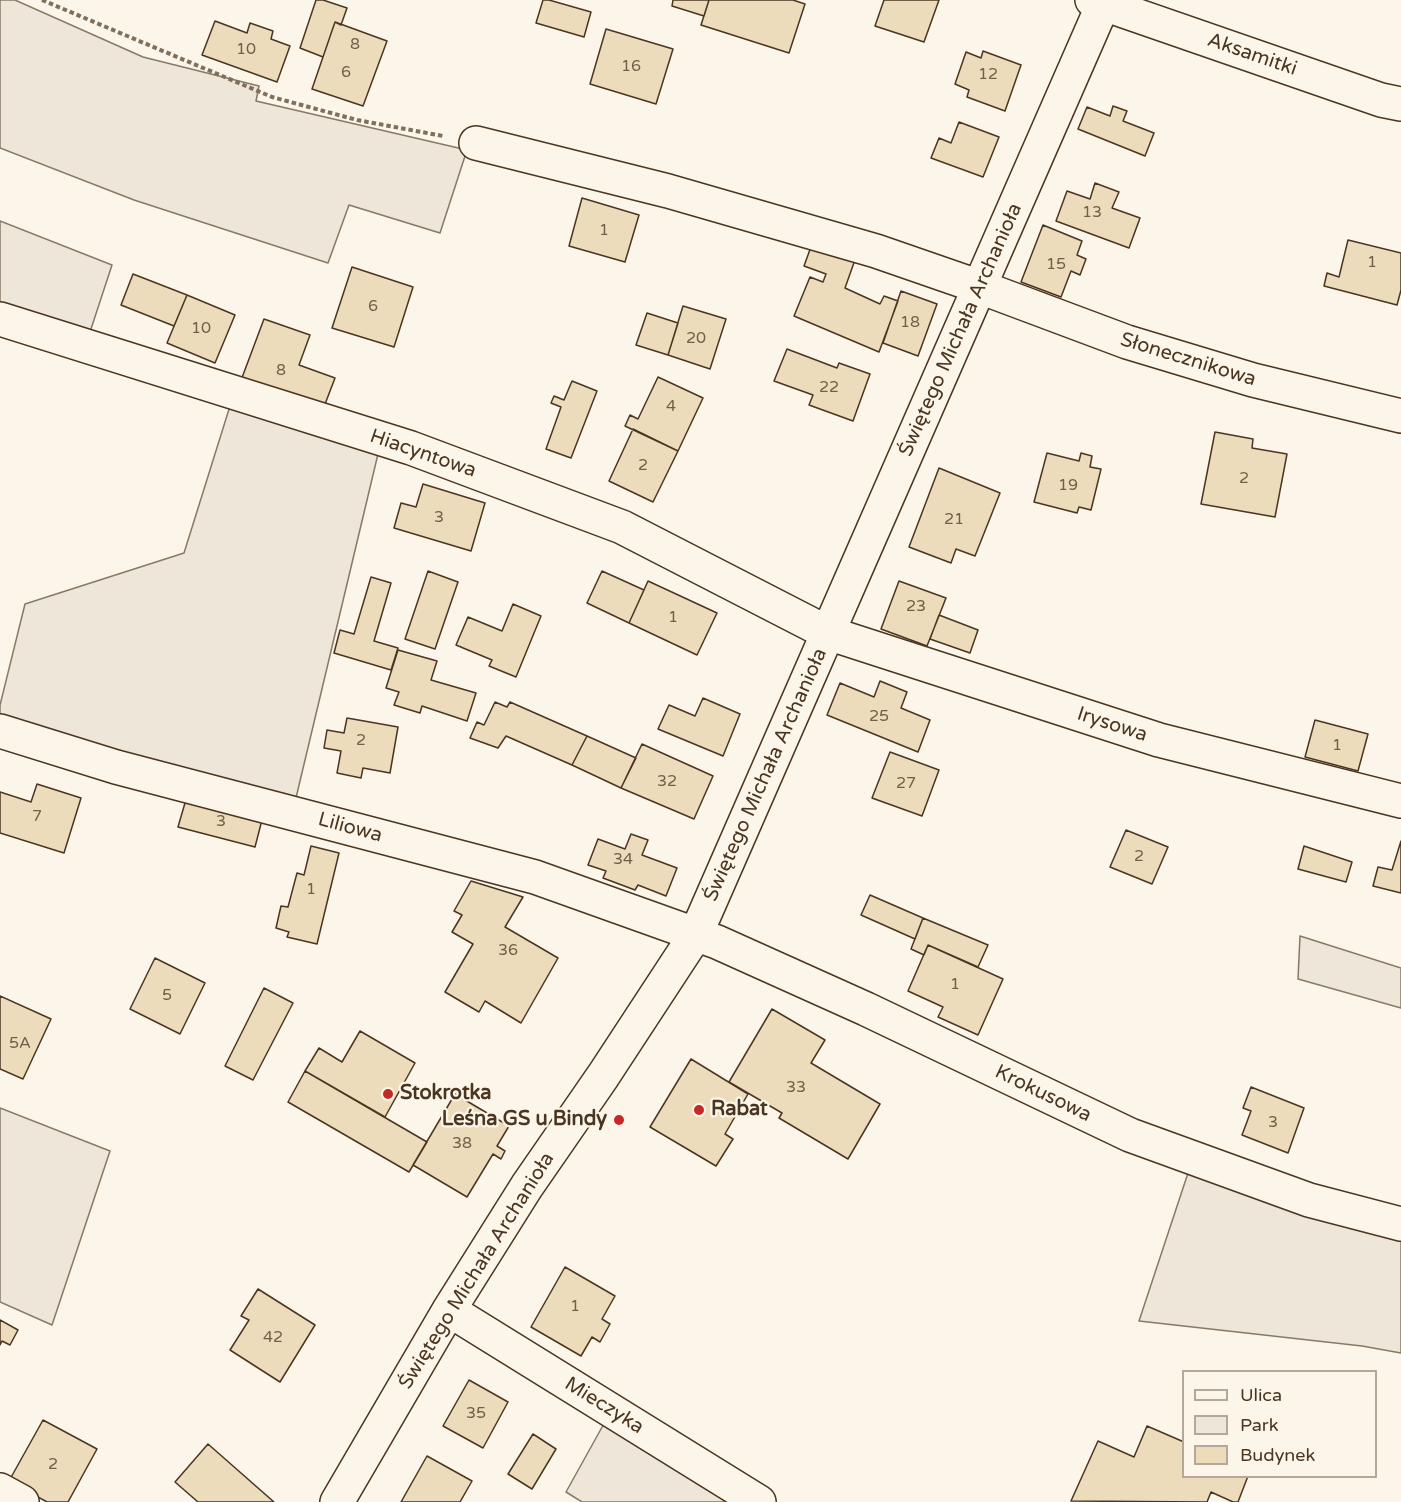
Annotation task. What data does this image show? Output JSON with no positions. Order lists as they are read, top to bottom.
{
  "streets": {
    "street": [
      "Aksamitki",
      "Świętego Michała Archanioła",
      "Słonecznikowa",
      "Hiacyntowa",
      "Irysowa",
      "Liliowa",
      "Krokusowa",
      "Mieczyka"
    ]
  },
  "crossings": [
    ["Aksamitki", "Świętego Michała Archanioła"],
    ["Świętego Michała Archanioła", "Słonecznikowa"],
    ["Świętego Michała Archanioła", "Hiacyntowa"],
    ["Świętego Michała Archanioła", "Irysowa"],
    ["Świętego Michała Archanioła", "Liliowa"],
    ["Świętego Michała Archanioła", "Krokusowa"],
    ["Świętego Michała Archanioła", "Mieczyka"],
    ["Hiacyntowa", "Irysowa"],
    ["Liliowa", "Krokusowa"]
  ],
  "places": ["Stokrotka", "Rabat", "Leśna GS u Bindy"],
  "house_numbers": [
    "8",
    "10",
    "16",
    "6",
    "12",
    "13",
    "1",
    "1",
    "15",
    "6",
    "18",
    "10",
    "20",
    "8",
    "22",
    "4",
    "2",
    "2",
    "19",
    "3",
    "21",
    "23",
    "1",
    "25",
    "2",
    "1",
    "32",
    "27",
    "7",
    "3",
    "2",
    "34",
    "1",
    "36",
    "1",
    "5",
    "5A",
    "33",
    "3",
    "38",
    "1",
    "42",
    "35",
    "2"
  ],
  "legend": ["Ulica", "Park", "Budynek"]
}
